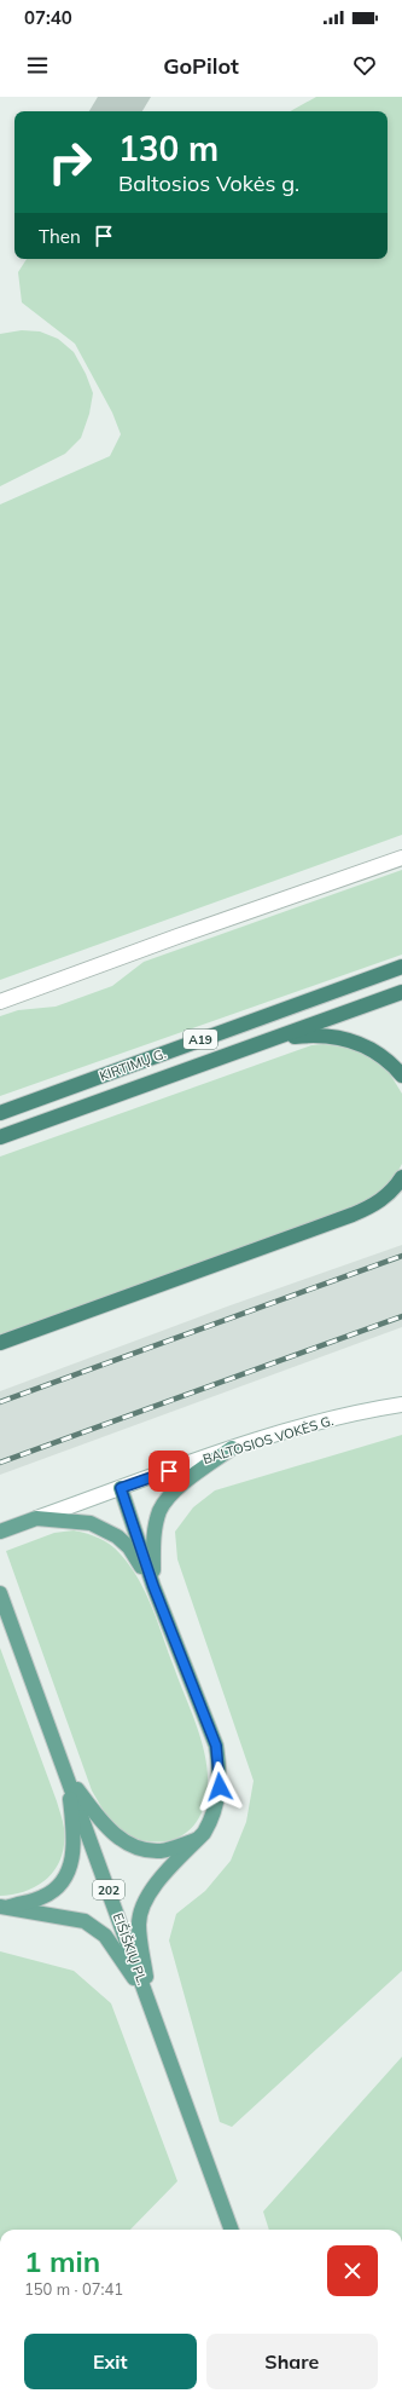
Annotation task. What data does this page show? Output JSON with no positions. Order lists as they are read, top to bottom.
{
  "streets": {
    "highway": ["A19", "KIRTIMŲ G."],
    "main road": ["BALTOSIOS VOKĖS G.", "202", "EIŠIŠKIŲ PL."]
  },
  "page": {
    "status": "07:40",
    "header": "GoPilot",
    "turn": ["130 m", "Baltosios Vokės g."],
    "then": "Then",
    "heading": ["1 min", "150 m · 07:41"],
    "buttons": ["Exit", "Share"]
  }
}
